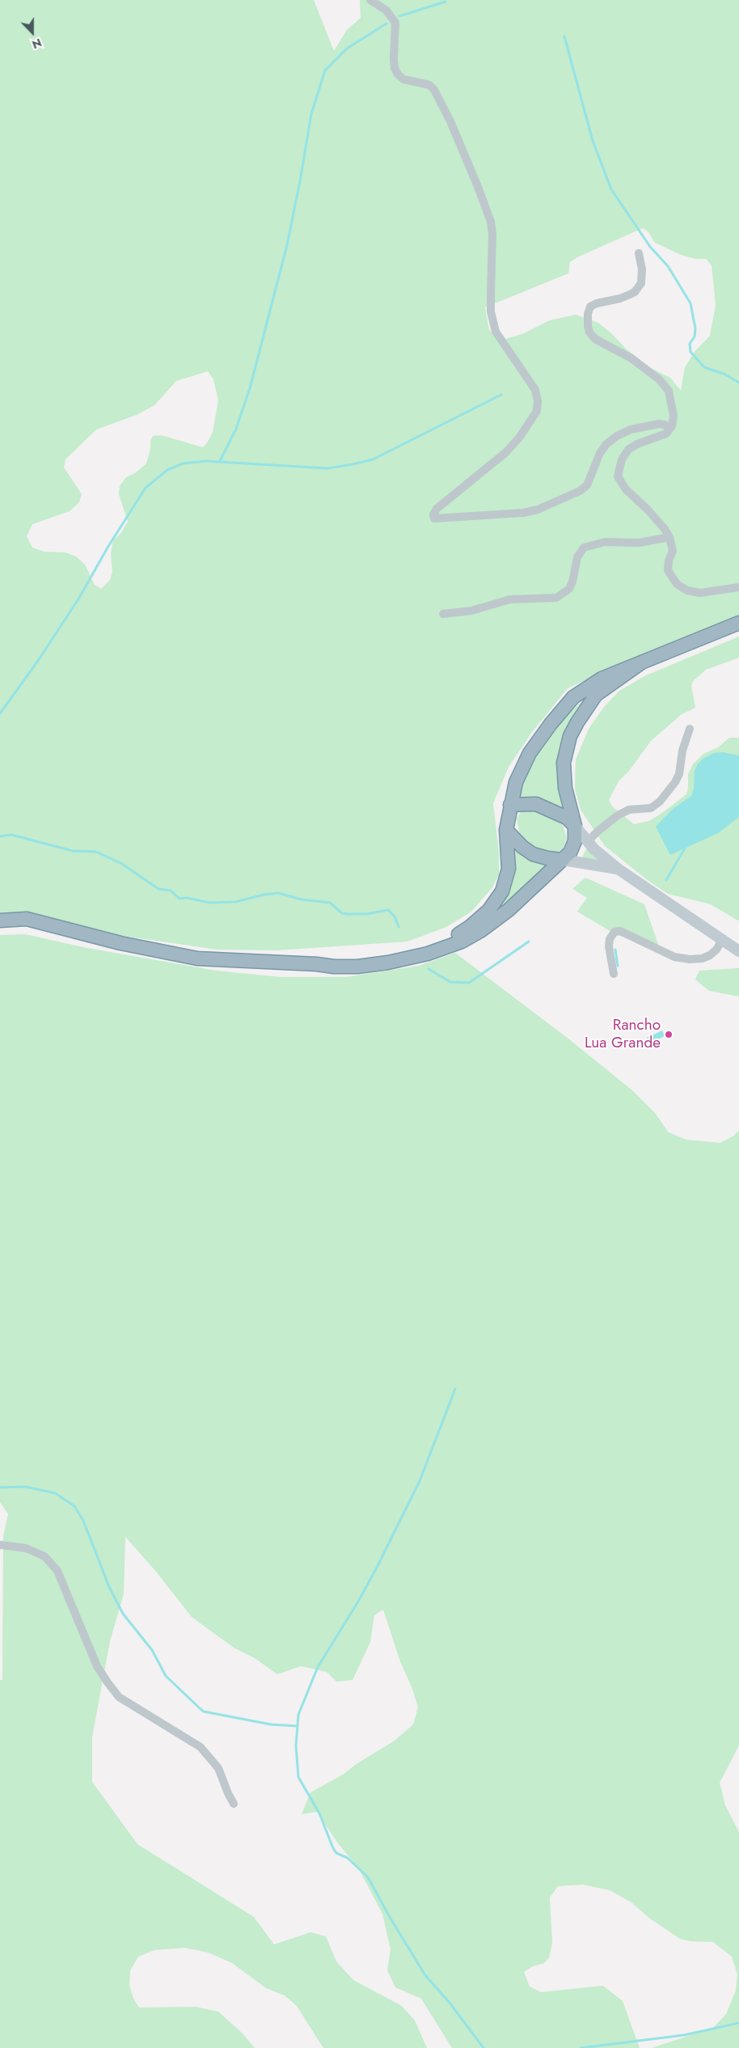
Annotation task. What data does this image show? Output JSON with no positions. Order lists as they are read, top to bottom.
{
  "places": ["Rancho Lua Grande"],
  "north": "bottom"
}
